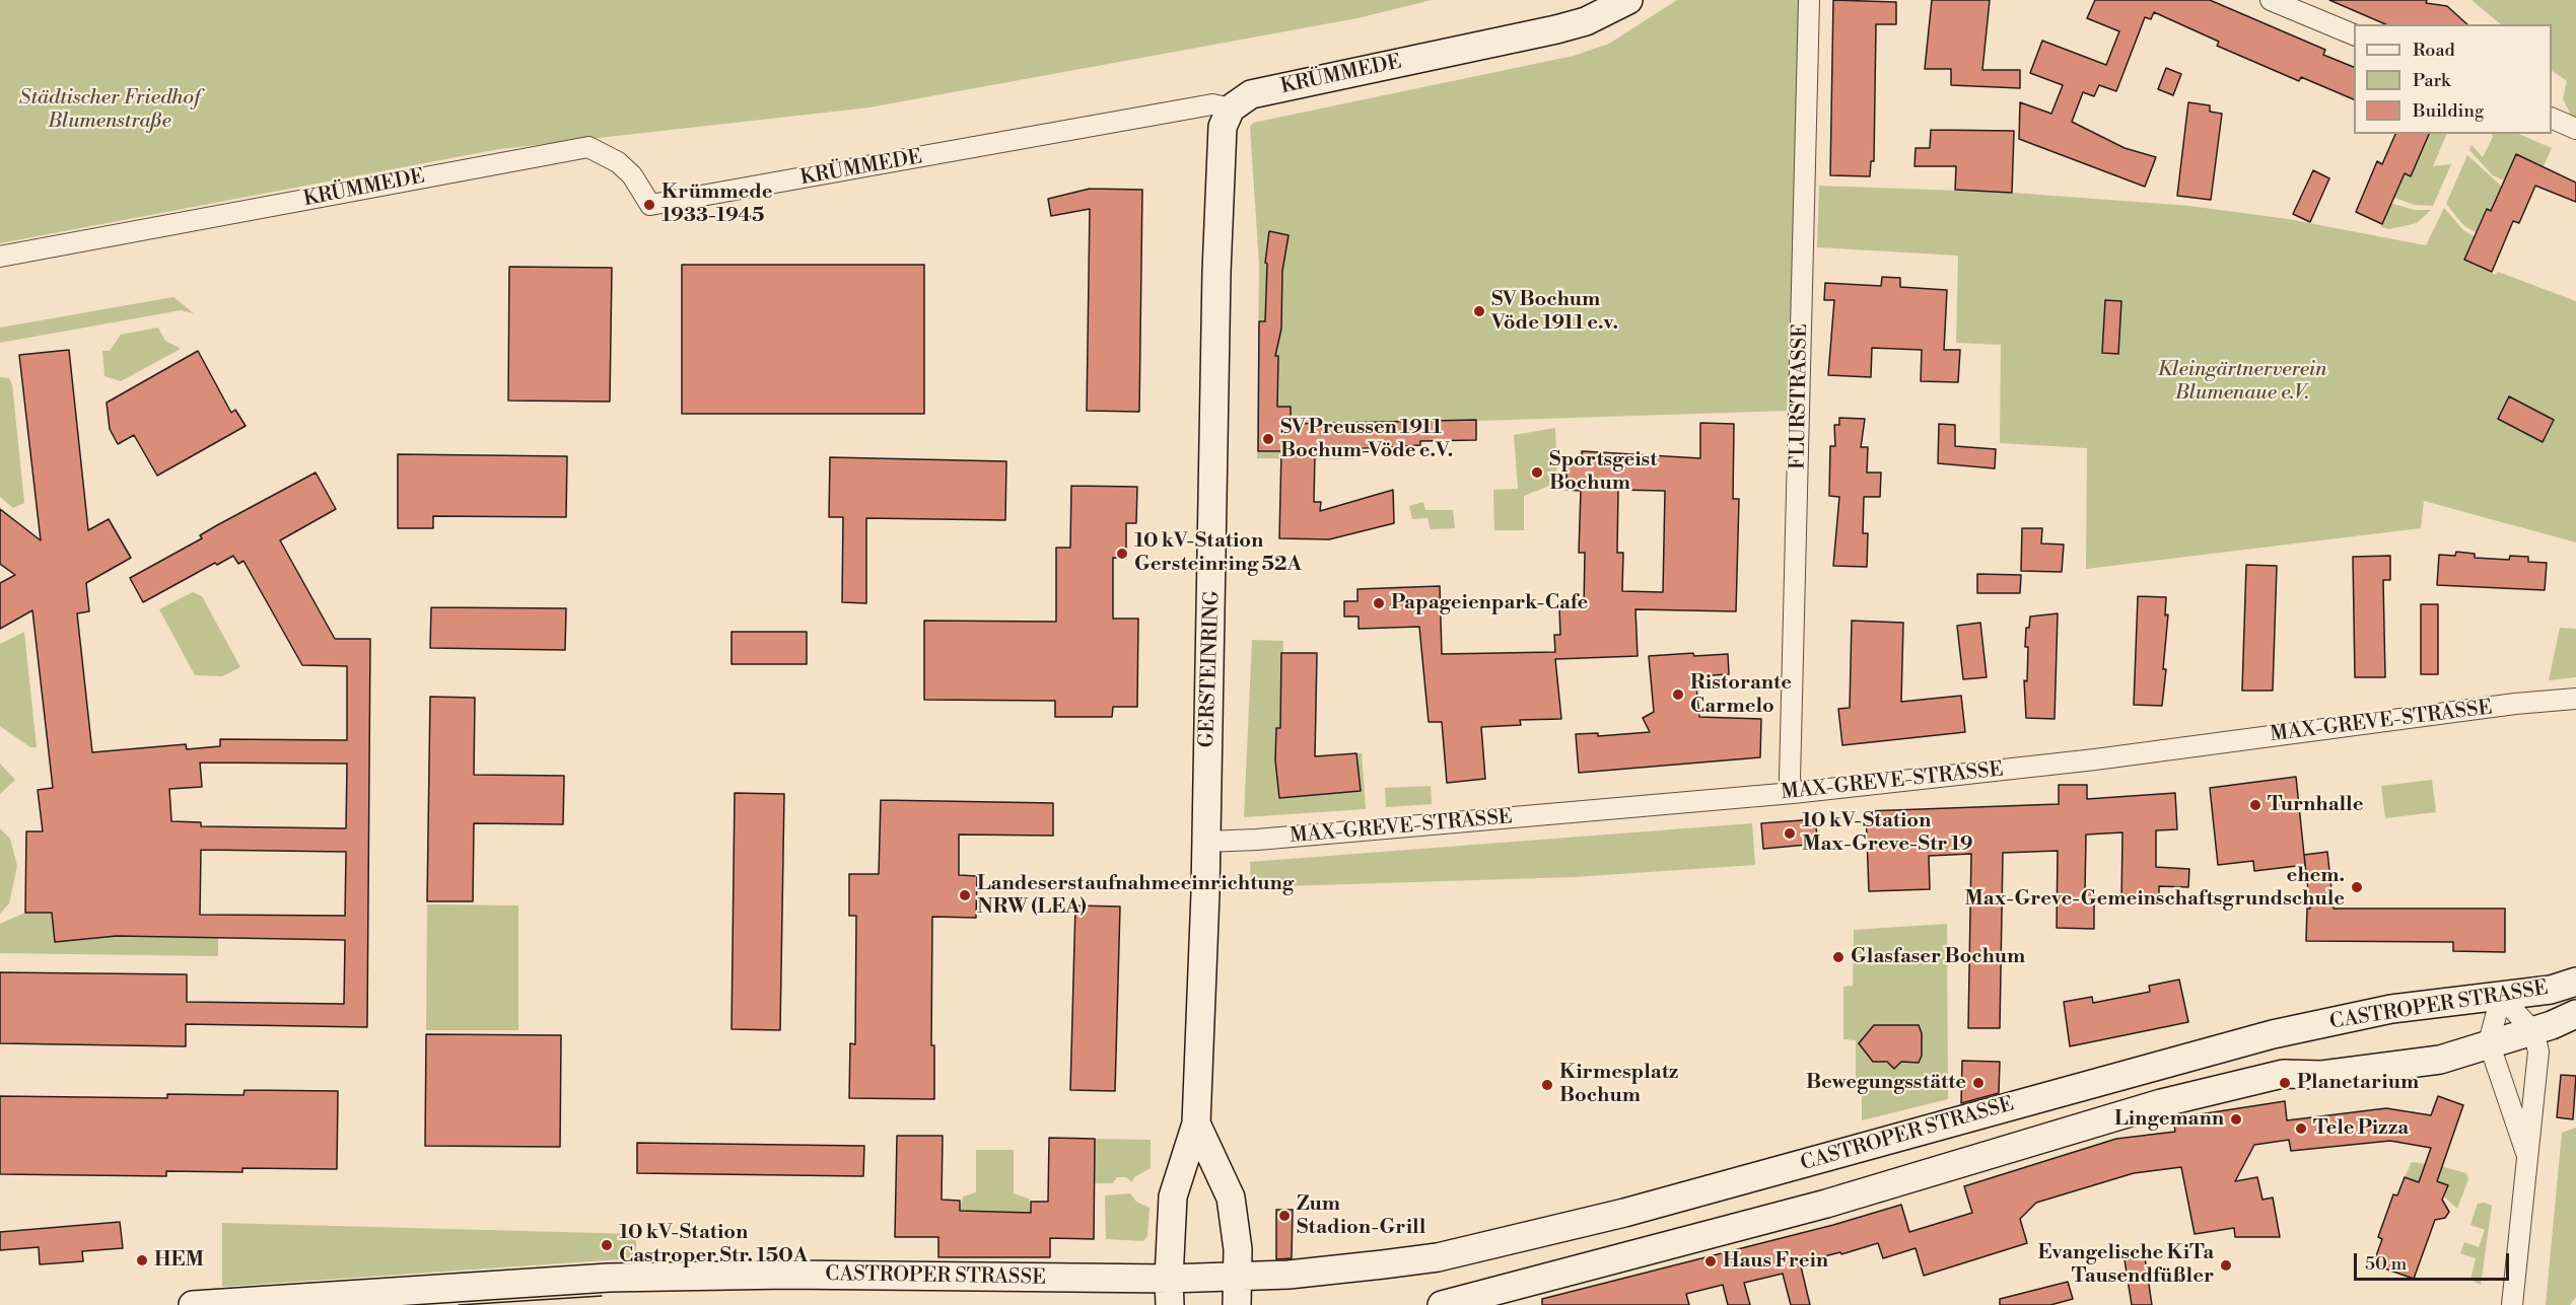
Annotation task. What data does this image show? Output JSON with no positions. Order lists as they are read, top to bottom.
{
  "streets": {
    "main road": ["KRÜMMEDE", "GERSTEINRING", "CASTROPER STRASSE"],
    "street": ["FLURSTRASSE", "MAX-GREVE-STRASSE"]
  },
  "crossings": [
    ["KRÜMMEDE", "GERSTEINRING"],
    ["FLURSTRASSE", "MAX-GREVE-STRASSE"],
    ["GERSTEINRING", "MAX-GREVE-STRASSE"],
    ["GERSTEINRING", "CASTROPER STRASSE"]
  ],
  "parks": ["Städtischer Friedhof Blumenstraße", "Kleingärtnerverein Blumenaue e.V."],
  "places": [
    "Krümmede 1933-1945",
    "SV Bochum Vöde 1911 e.v.",
    "SV Preussen 1911 Bochum-Vöde e.V.",
    "Sportsgeist Bochum",
    "10 kV-Station Gersteinring 52A",
    "Papageienpark-Cafe",
    "Ristorante Carmelo",
    "Turnhalle",
    "10 kV-Station Max-Greve-Str 19",
    "ehem. Max-Greve-Gemeinschaftsgrundschule",
    "Landeserstaufnahmeeinrichtung NRW (LEA)",
    "Glasfaser Bochum",
    "Bewegungsstätte",
    "Planetarium",
    "Kirmesplatz Bochum",
    "Lingemann",
    "Tele Pizza",
    "Zum Stadion-Grill",
    "10 kV-Station Castroper Str. 150A",
    "HEM",
    "Haus Frein",
    "Evangelische KiTa Tausendfüßler"
  ],
  "legend": ["Road", "Park", "Building"],
  "scale_bar": "50 m"
}
